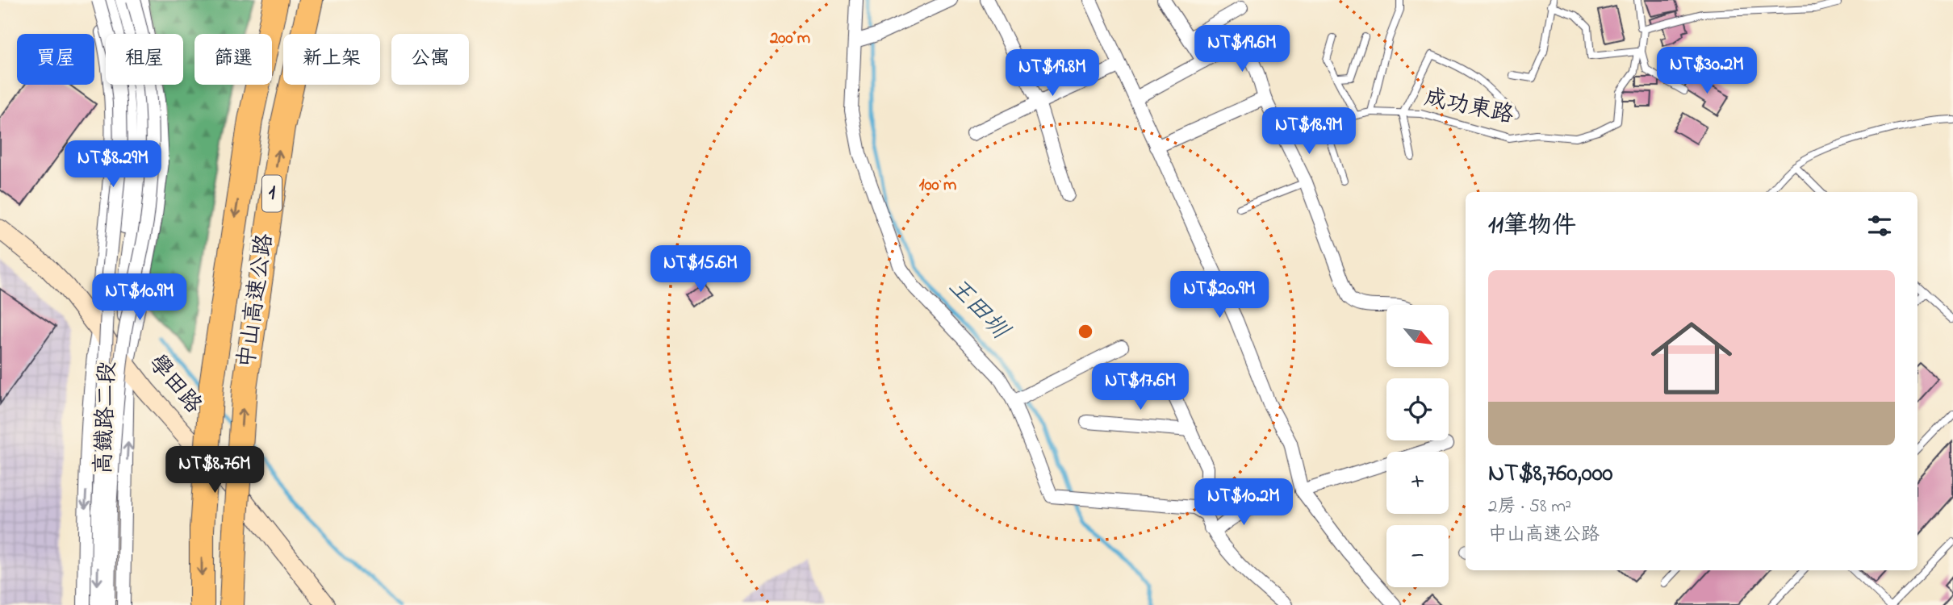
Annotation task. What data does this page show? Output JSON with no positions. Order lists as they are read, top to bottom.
{
  "streets": {
    "highway": ["1", "中山高速公路"],
    "main road": ["學田路"],
    "street": ["高鐵路二段"],
    "lane": ["成功東路"]
  },
  "crossings": [
    ["學田路", "高鐵路二段"]
  ],
  "water": ["王田圳"],
  "north": "bottom right",
  "page": {
    "price": [
      "NT$19.6M",
      "NT$30.2M",
      "NT$19.8M",
      "NT$18.9M",
      "NT$8.29M",
      "NT$15.6M",
      "NT$20.9M",
      "NT$10.9M",
      "NT$17.6M",
      "NT$8.76M",
      "NT$10.2M"
    ],
    "chip": [
      "買屋",
      "租屋",
      "篩選",
      "新上架",
      "公寓"
    ],
    "heading": "11筆物件",
    "list": [
      {
        "name": "NT$8,760,000",
        "note": "2房 · 58 m² · 中山高速公路"
      }
    ],
    "map_buttons": ["+", "−"]
  },
  "rings": ["200 m", "100 m"]
}
